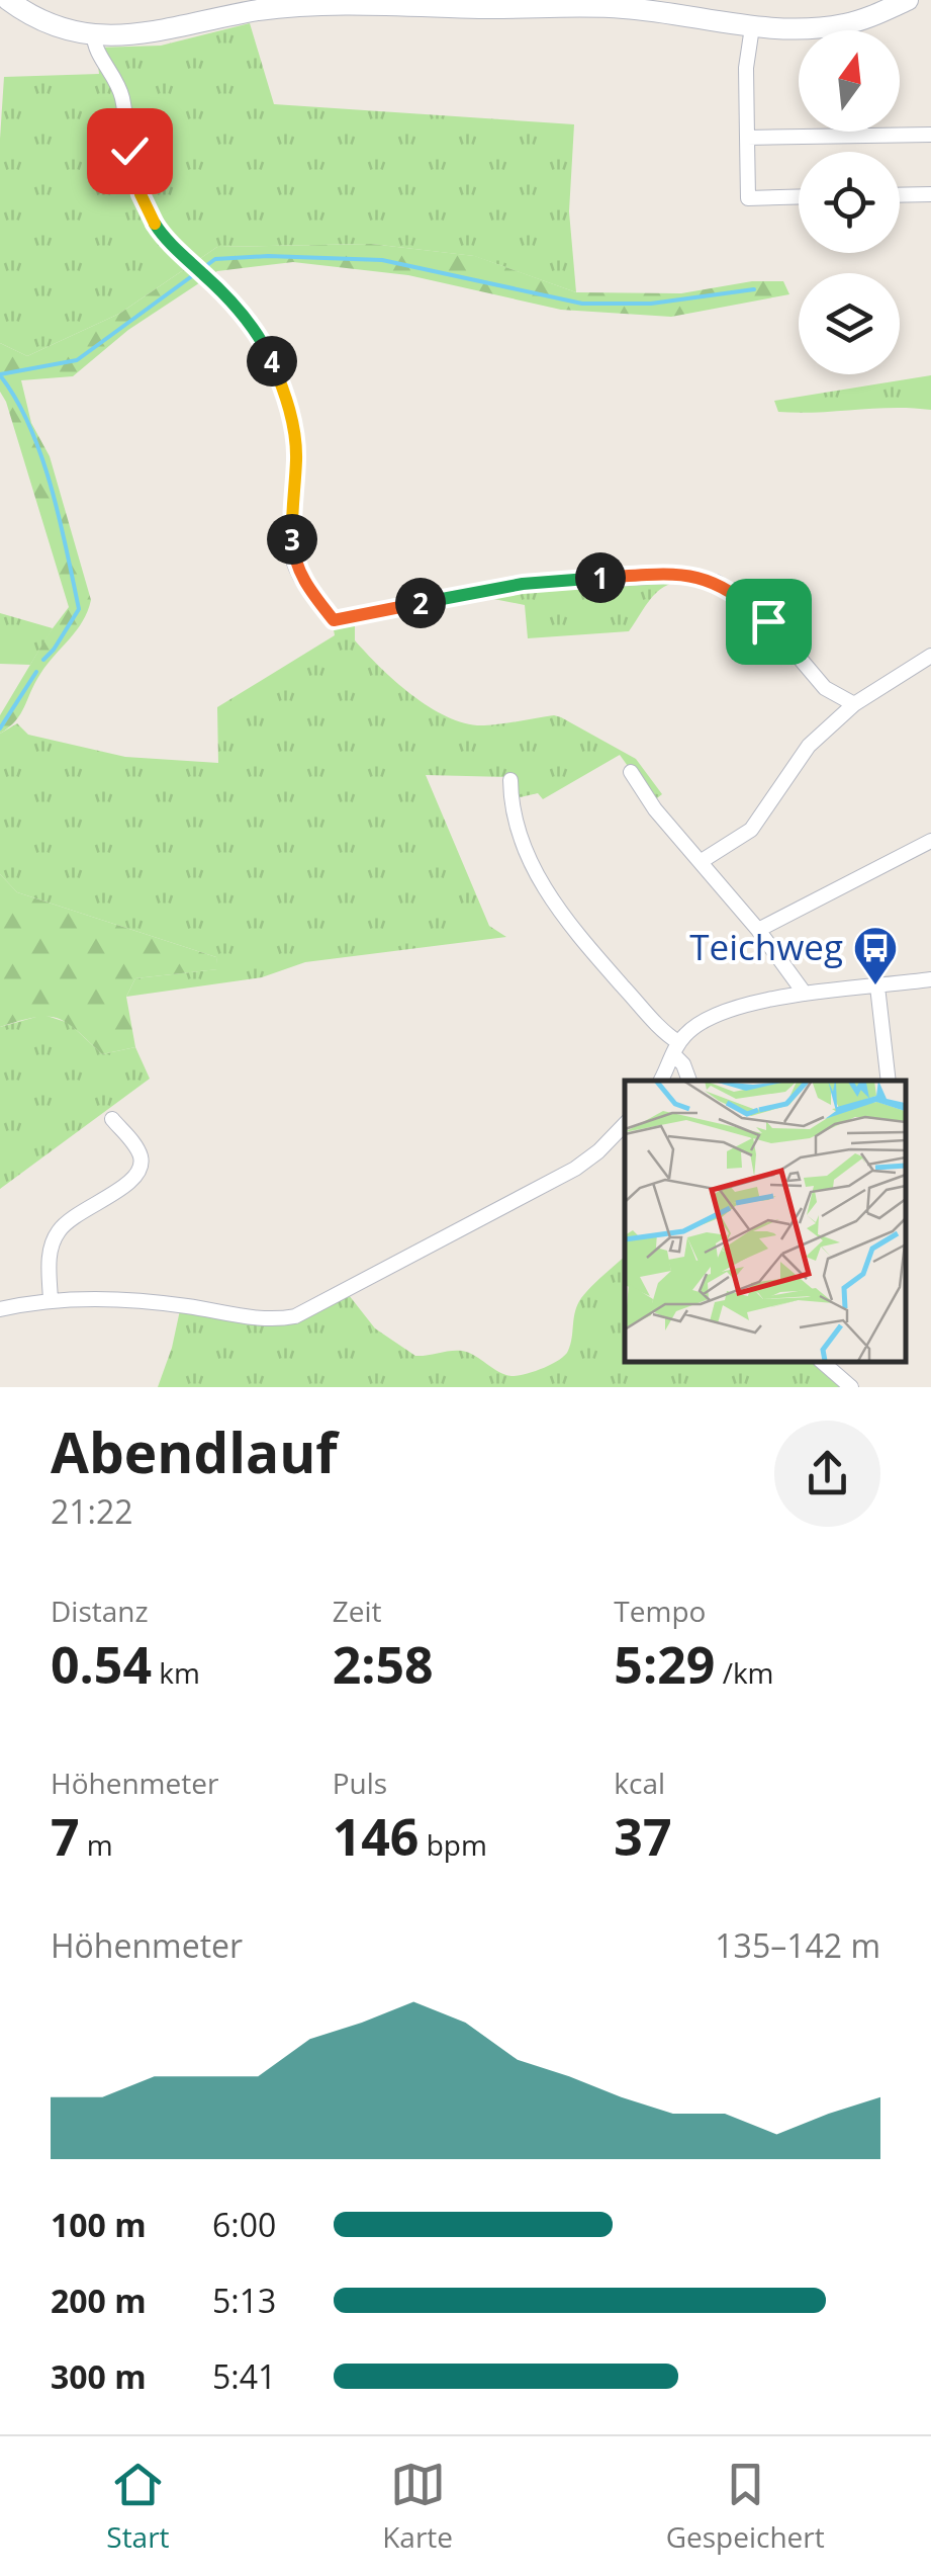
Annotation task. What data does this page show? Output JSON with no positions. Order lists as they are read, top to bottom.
{
  "places": {
    "bus stop": ["Teichweg"]
  },
  "north": "top",
  "page": {
    "pins": [
      "4",
      "3",
      "1",
      "2"
    ],
    "heading": ["Abendlauf", "21:22"],
    "stats": [
      ["Distanz", "0.54 km"],
      ["Zeit", "2:58"],
      ["Tempo", "5:29 /km"],
      ["Höhenmeter", "7 m"],
      ["Puls", "146 bpm"],
      ["kcal", "37"]
    ],
    "chart": ["Höhenmeter", "135–142 m"],
    "list": [
      {
        "name": "100 m",
        "note": "6:00"
      },
      {
        "name": "200 m",
        "note": "5:13"
      },
      {
        "name": "300 m",
        "note": "5:41"
      }
    ],
    "tabs": ["Start", "Karte", "Gespeichert"]
  }
}
